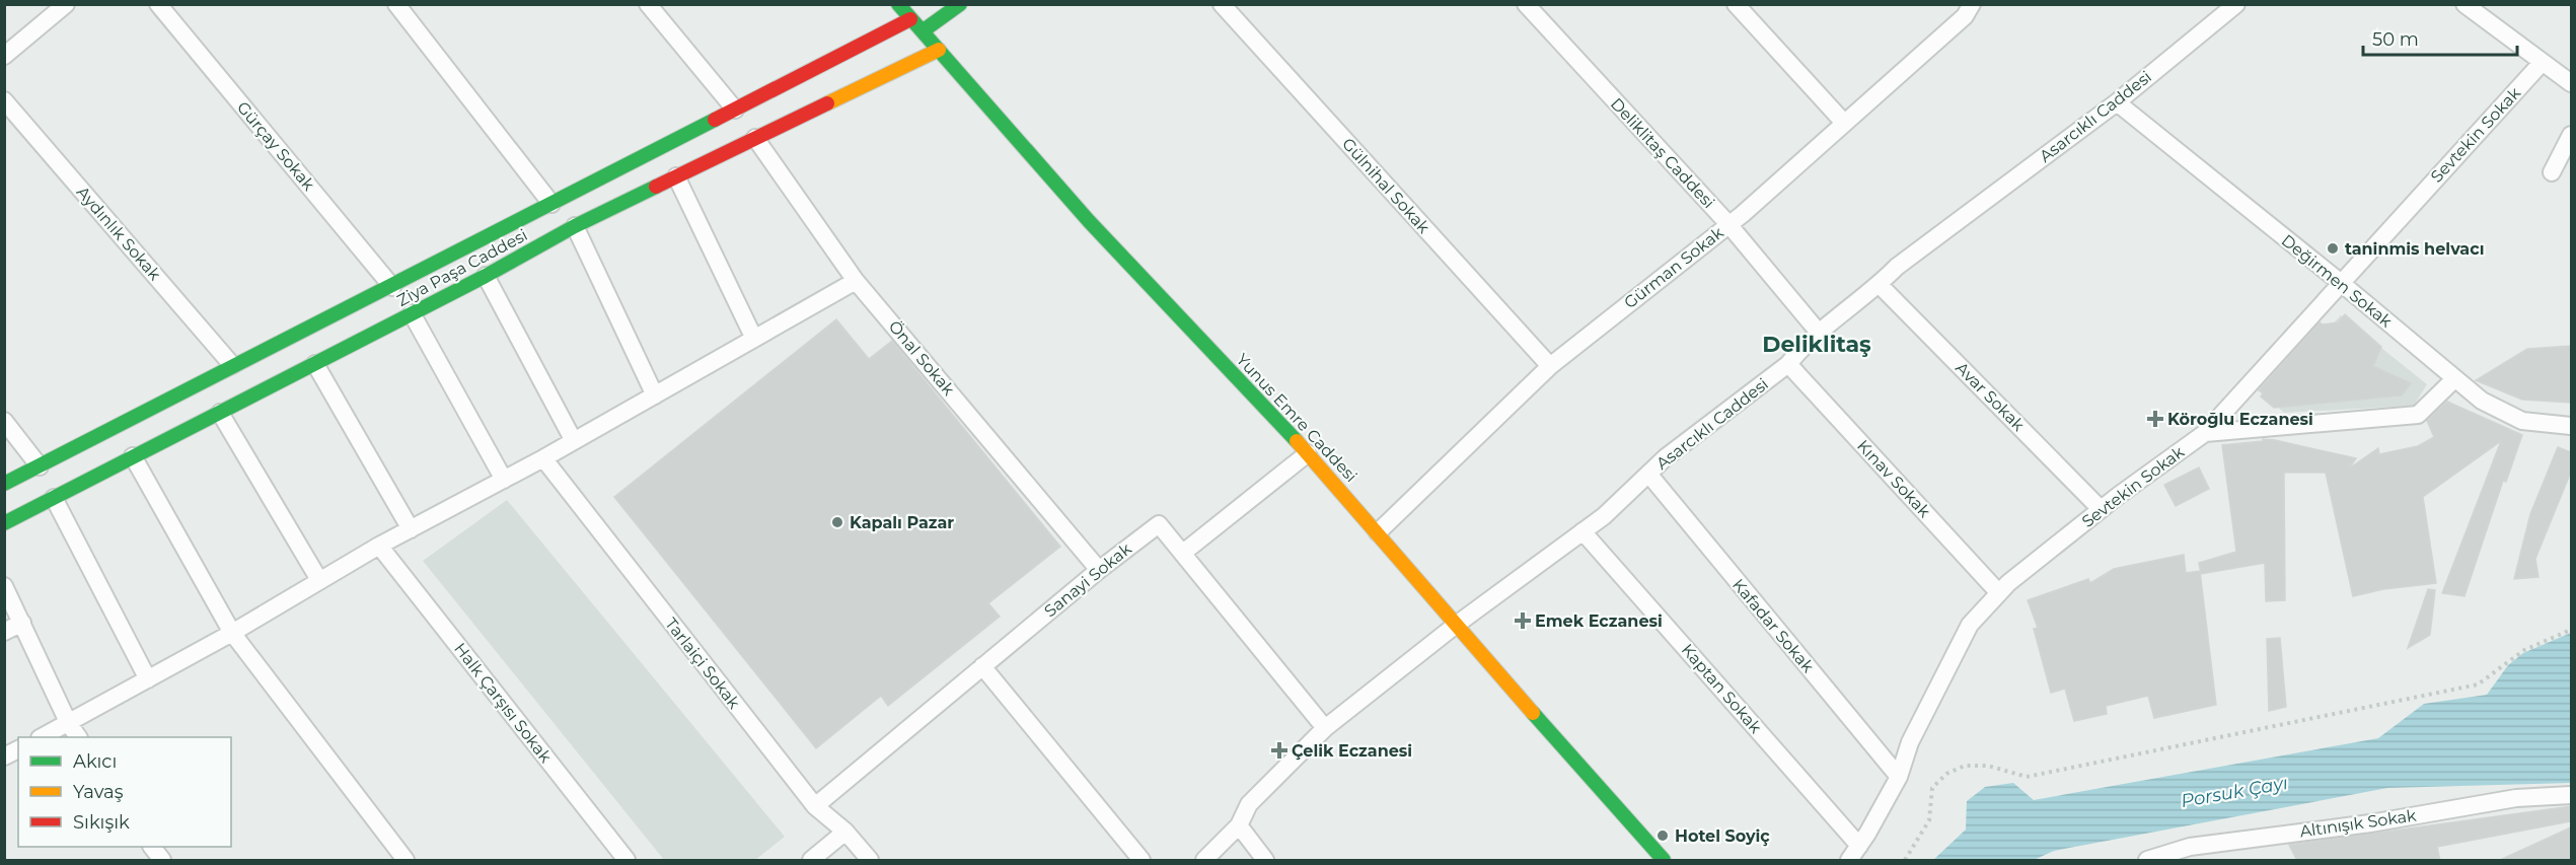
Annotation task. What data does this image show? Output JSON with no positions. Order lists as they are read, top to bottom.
{
  "streets": {
    "main road": ["Ziya Paşa Caddesi", "Yunus Emre Caddesi"],
    "street": [
      "Asarcıklı Caddesi",
      "Sevtekin Sokak",
      "Gürçay Sokak",
      "Deliklitaş Caddesi",
      "Gülnihal Sokak",
      "Aydınlık Sokak",
      "Gürman Sokak",
      "Değirmen Sokak",
      "Önal Sokak",
      "Avar Sokak",
      "Kınav Sokak",
      "Sanayi Sokak",
      "Kafadar Sokak",
      "Tarlaiçi Sokak",
      "Kaptan Sokak",
      "Halk Çarşısı Sokak",
      "Altınışık Sokak"
    ]
  },
  "crossings": [
    ["Asarcıklı Caddesi", "Deliklitaş Caddesi"],
    ["Asarcıklı Caddesi", "Değirmen Sokak"],
    ["Asarcıklı Caddesi", "Avar Sokak"],
    ["Asarcıklı Caddesi", "Yunus Emre Caddesi"],
    ["Asarcıklı Caddesi", "Kınav Sokak"],
    ["Asarcıklı Caddesi", "Sanayi Sokak"],
    ["Asarcıklı Caddesi", "Kafadar Sokak"],
    ["Asarcıklı Caddesi", "Kaptan Sokak"],
    ["Sevtekin Sokak", "Değirmen Sokak"],
    ["Sevtekin Sokak", "Avar Sokak"],
    ["Sevtekin Sokak", "Kınav Sokak"],
    ["Sevtekin Sokak", "Kafadar Sokak"],
    ["Sevtekin Sokak", "Kaptan Sokak"],
    ["Gürçay Sokak", "Ziya Paşa Caddesi"],
    ["Deliklitaş Caddesi", "Gürman Sokak"],
    ["Gülnihal Sokak", "Gürman Sokak"],
    ["Aydınlık Sokak", "Ziya Paşa Caddesi"],
    ["Ziya Paşa Caddesi", "Önal Sokak"],
    ["Ziya Paşa Caddesi", "Yunus Emre Caddesi"],
    ["Gürman Sokak", "Yunus Emre Caddesi"],
    ["Önal Sokak", "Sanayi Sokak"],
    ["Sanayi Sokak", "Tarlaiçi Sokak"]
  ],
  "districts": ["Deliklitaş"],
  "water": ["Porsuk Çayı"],
  "places": {
    "other": ["taninmis helvacı", "Kapalı Pazar", "Hotel Soyiç"],
    "health": ["Köroğlu Eczanesi", "Emek Eczanesi", "Çelik Eczanesi"]
  },
  "legend": ["Akıcı", "Yavaş", "Sıkışık"],
  "scale_bar": "50 m"
}
